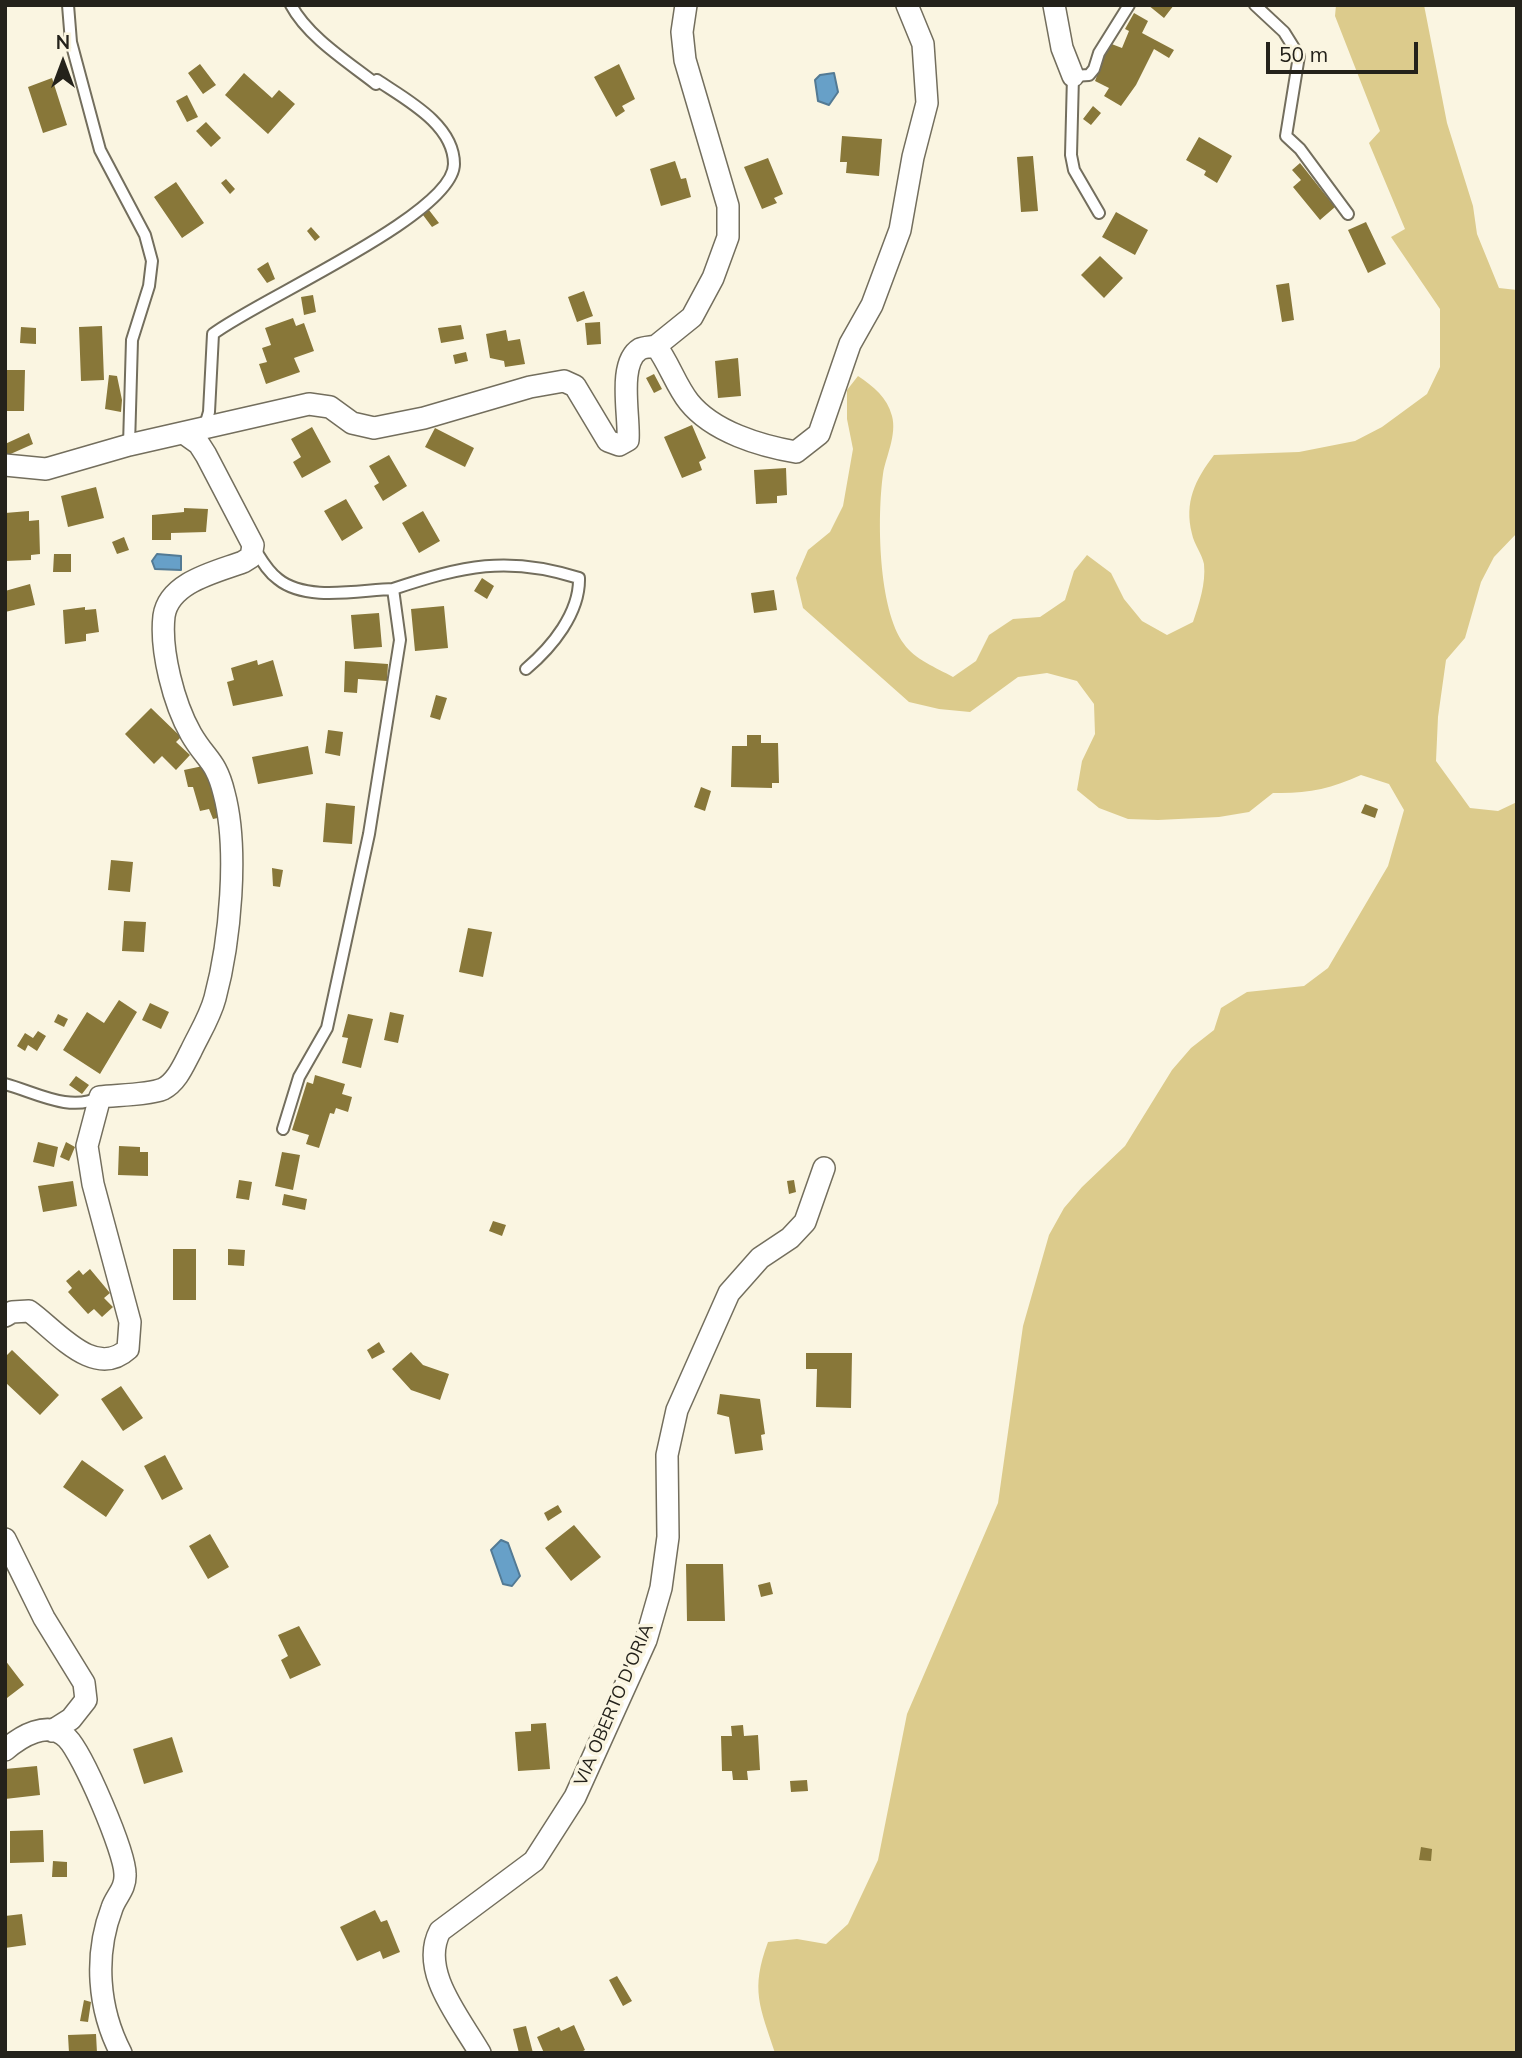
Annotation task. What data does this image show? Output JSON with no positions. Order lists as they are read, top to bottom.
{
  "streets": {
    "street": ["VIA OBERTO D'ORIA"]
  },
  "scale_bar": "50 m",
  "north": "top"
}
